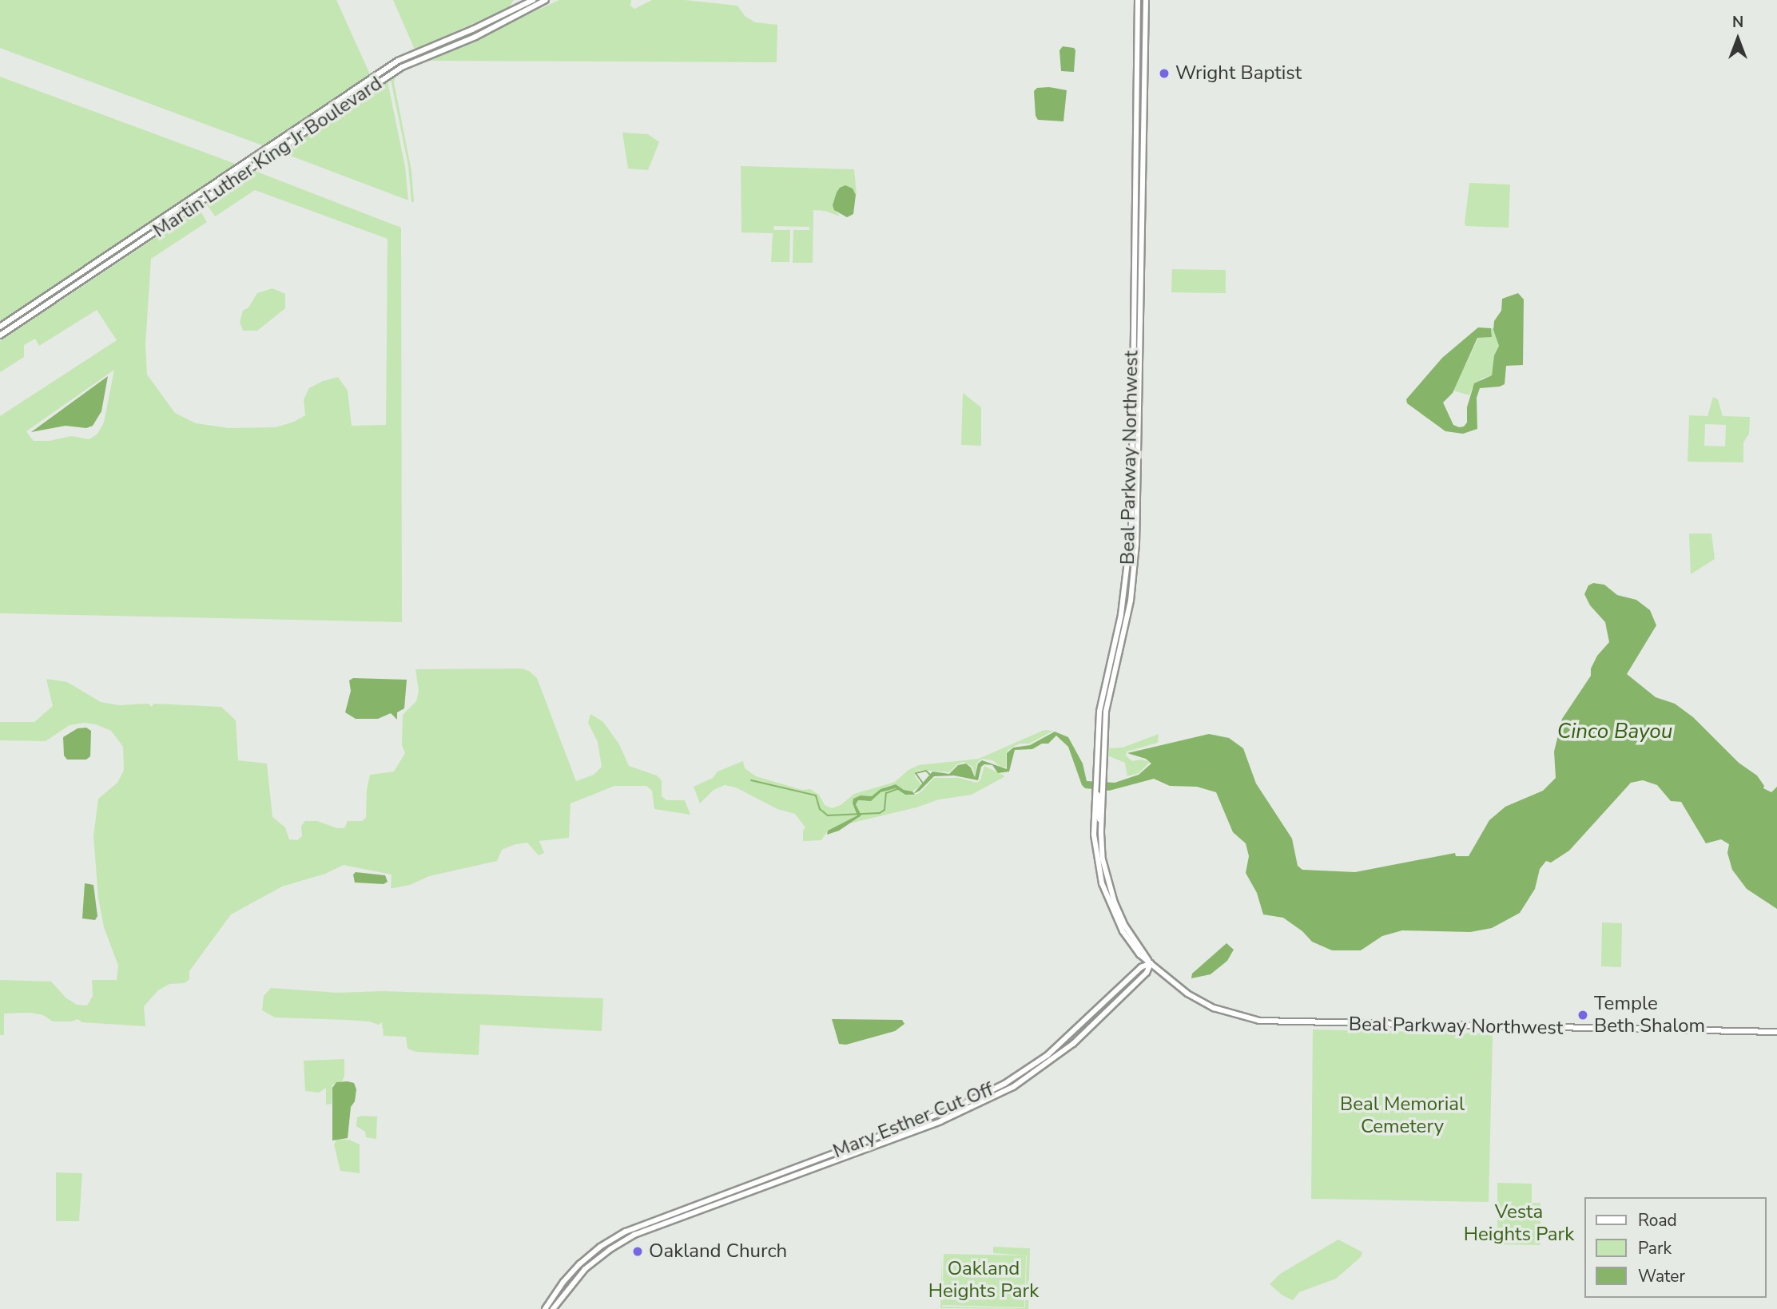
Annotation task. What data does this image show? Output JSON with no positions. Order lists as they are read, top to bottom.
{
  "streets": {
    "main road": ["Martin Luther King Jr Boulevard", "Beal Parkway Northwest", "Mary Esther Cut Off"]
  },
  "crossings": [
    ["Beal Parkway Northwest", "Mary Esther Cut Off"]
  ],
  "water": ["Cinco Bayou"],
  "parks": ["Beal Memorial Cemetery", "Vesta Heights Park", "Oakland Heights Park"],
  "places": ["Wright Baptist", "Temple Beth Shalom", "Oakland Church"],
  "legend": ["Road", "Park", "Water"],
  "north": "top"
}
